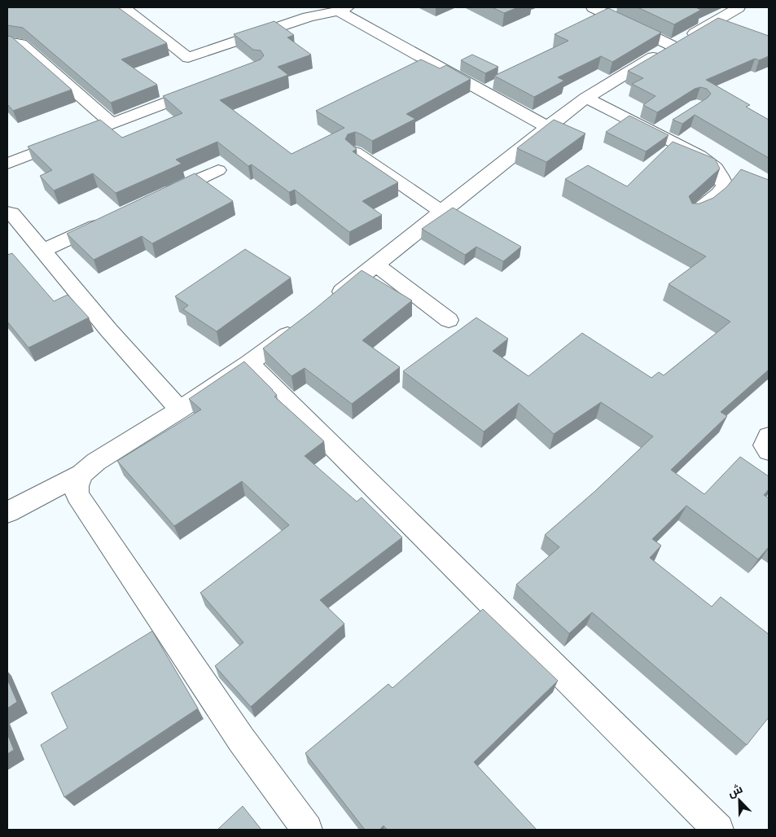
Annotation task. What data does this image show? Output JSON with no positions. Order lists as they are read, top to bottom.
{
  "north": "top left"
}
